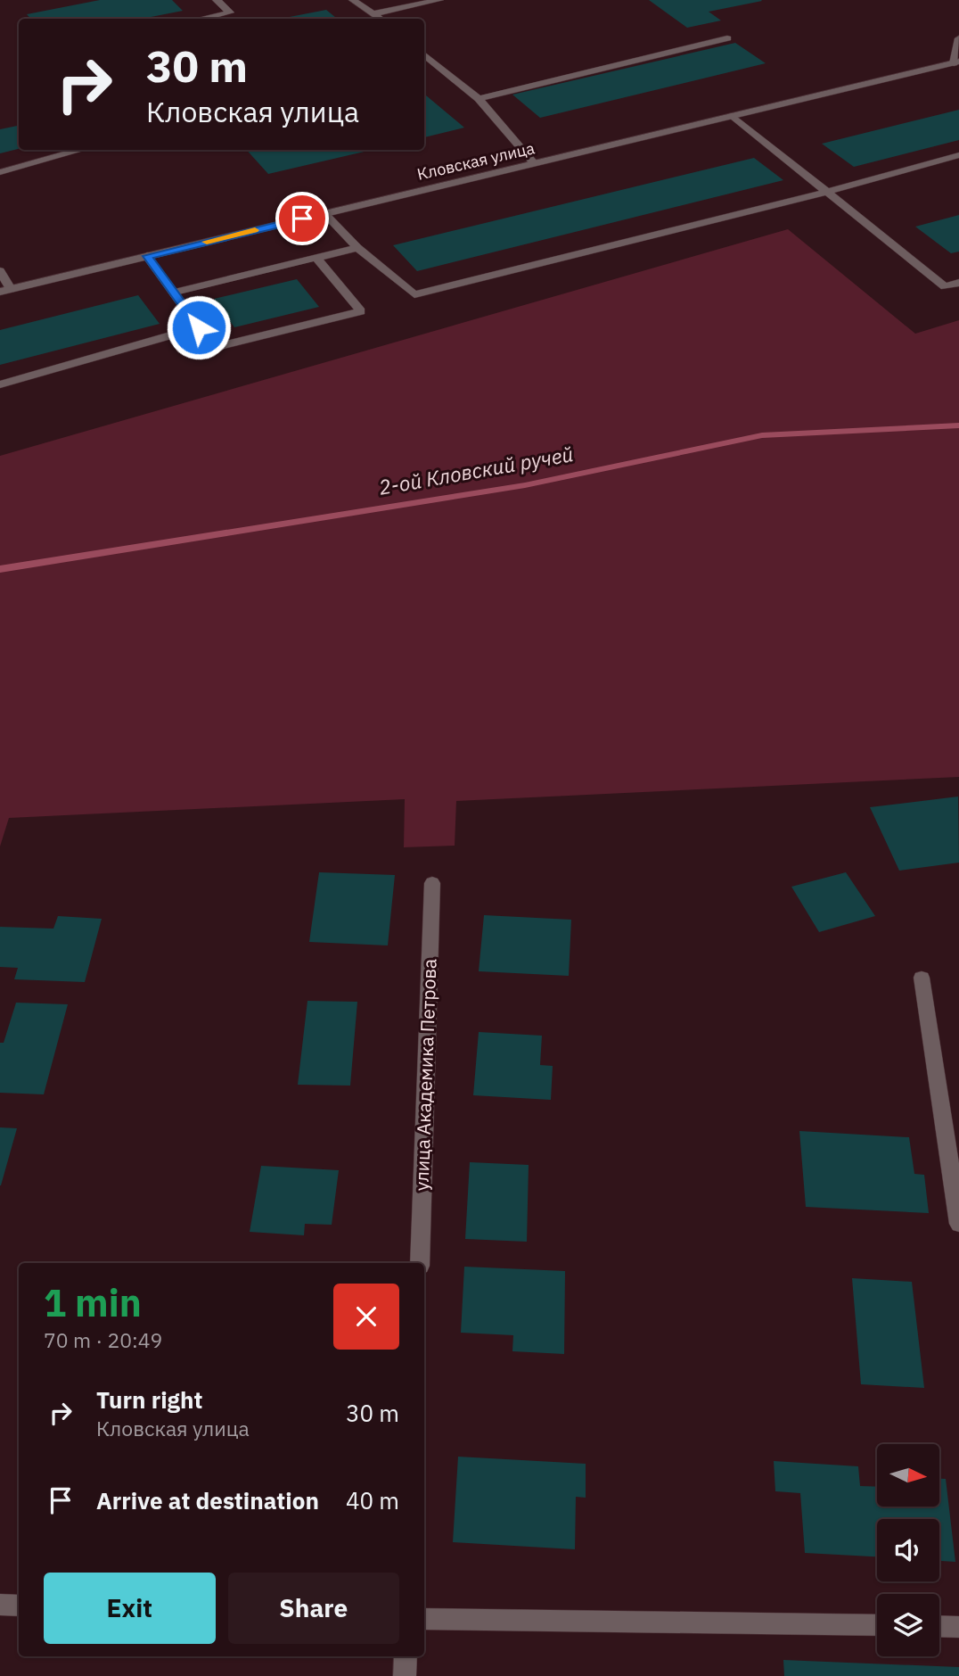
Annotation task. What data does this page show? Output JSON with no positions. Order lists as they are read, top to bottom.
{
  "streets": {
    "street": ["Кловская улица", "улица Академика Петрова"]
  },
  "water": ["2-ой Кловский ручей"],
  "north": "right",
  "page": {
    "turn": ["30 m", "Кловская улица"],
    "heading": ["1 min", "70 m · 20:49"],
    "list": [
      {
        "name": "Turn right",
        "note": "Кловская улица",
        "value": "30 m"
      },
      {
        "name": "Arrive at destination",
        "value": "40 m"
      }
    ],
    "buttons": ["Exit", "Share"]
  }
}
